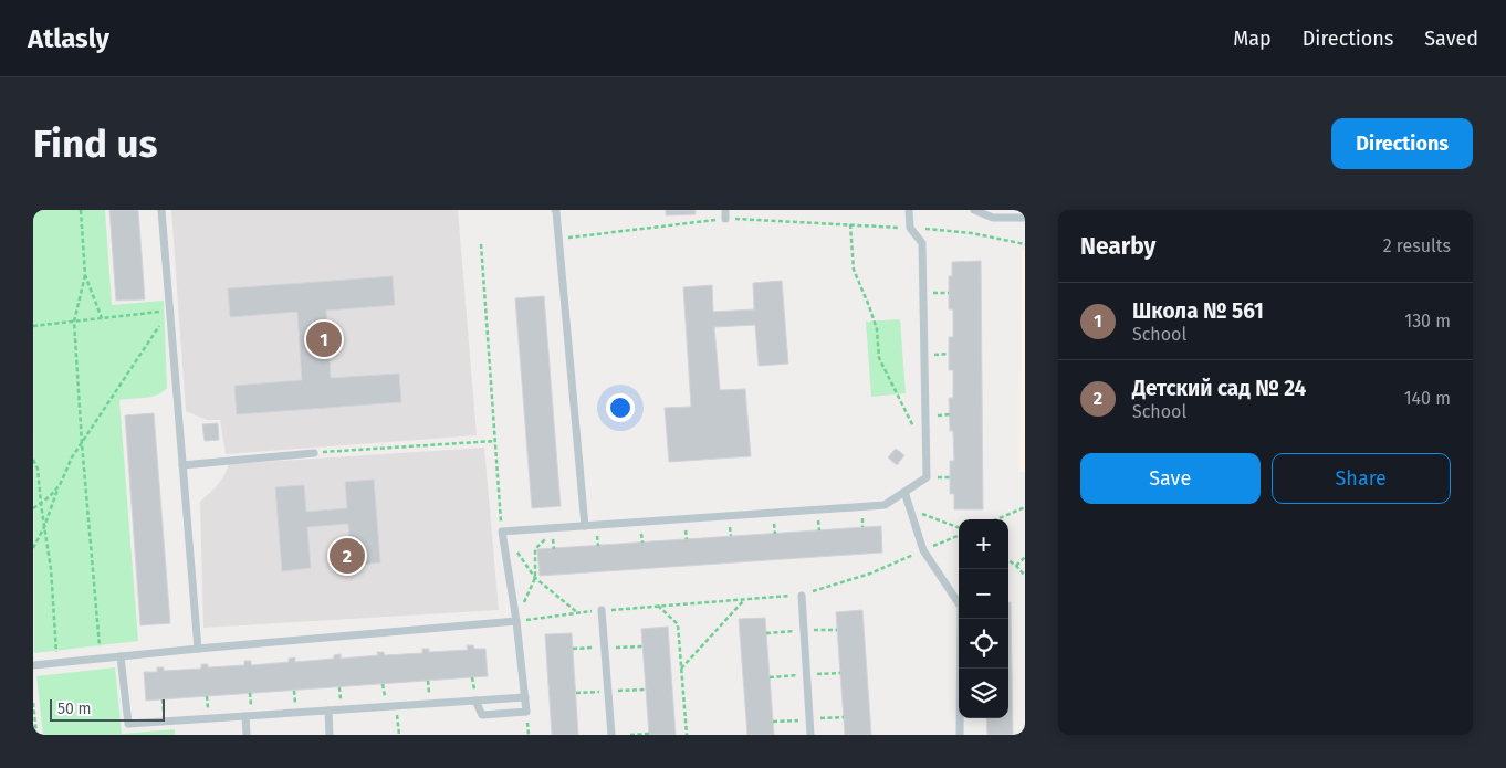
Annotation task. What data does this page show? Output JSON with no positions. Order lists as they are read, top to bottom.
{
  "scale_bar": "50 m",
  "page": {
    "header": "Atlasly",
    "nav": ["Map", "Directions", "Saved"],
    "buttons": [
      "Directions",
      ["Save", "Share"]
    ],
    "title": "Find us",
    "heading": ["Nearby", "2 results"],
    "list": [
      {
        "mark": "1",
        "name": "Школа № 561",
        "note": "School",
        "value": "130 m"
      },
      {
        "mark": "2",
        "name": "Детский сад № 24",
        "note": "School",
        "value": "140 m"
      }
    ],
    "pins": ["1", "2"],
    "map_buttons": ["+", "−"],
    "scale": "50 m"
  }
}
